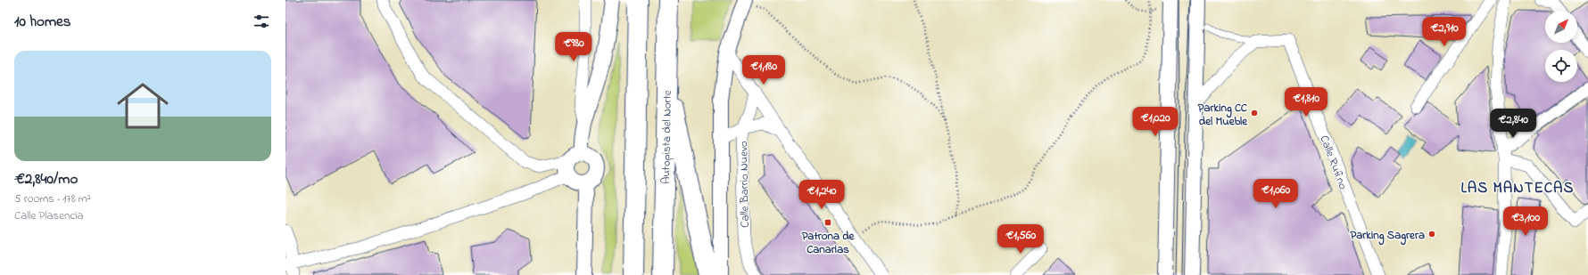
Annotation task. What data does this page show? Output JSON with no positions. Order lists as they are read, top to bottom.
{
  "streets": {
    "highway": ["Autopista del Norte"],
    "street": ["Calle Rufino", "Calle Barrio Nuevo"]
  },
  "districts": ["LAS MANTECAS"],
  "places": {
    "other": ["Parking CC del Mueble", "Parking Sagrera"],
    "transit": ["Patrona de Canarias"]
  },
  "north": "top right",
  "page": {
    "heading": "10 homes",
    "price": [
      "€2,910",
      "€980",
      "€1,180",
      "€1,810",
      "€1,020",
      "€2,840",
      "€1,060",
      "€1,240",
      "€3,100",
      "€1,560"
    ],
    "list": [
      {
        "name": "€2,840/mo",
        "note": "5 rooms · 178 m² · Calle Plasencia"
      }
    ]
  }
}
